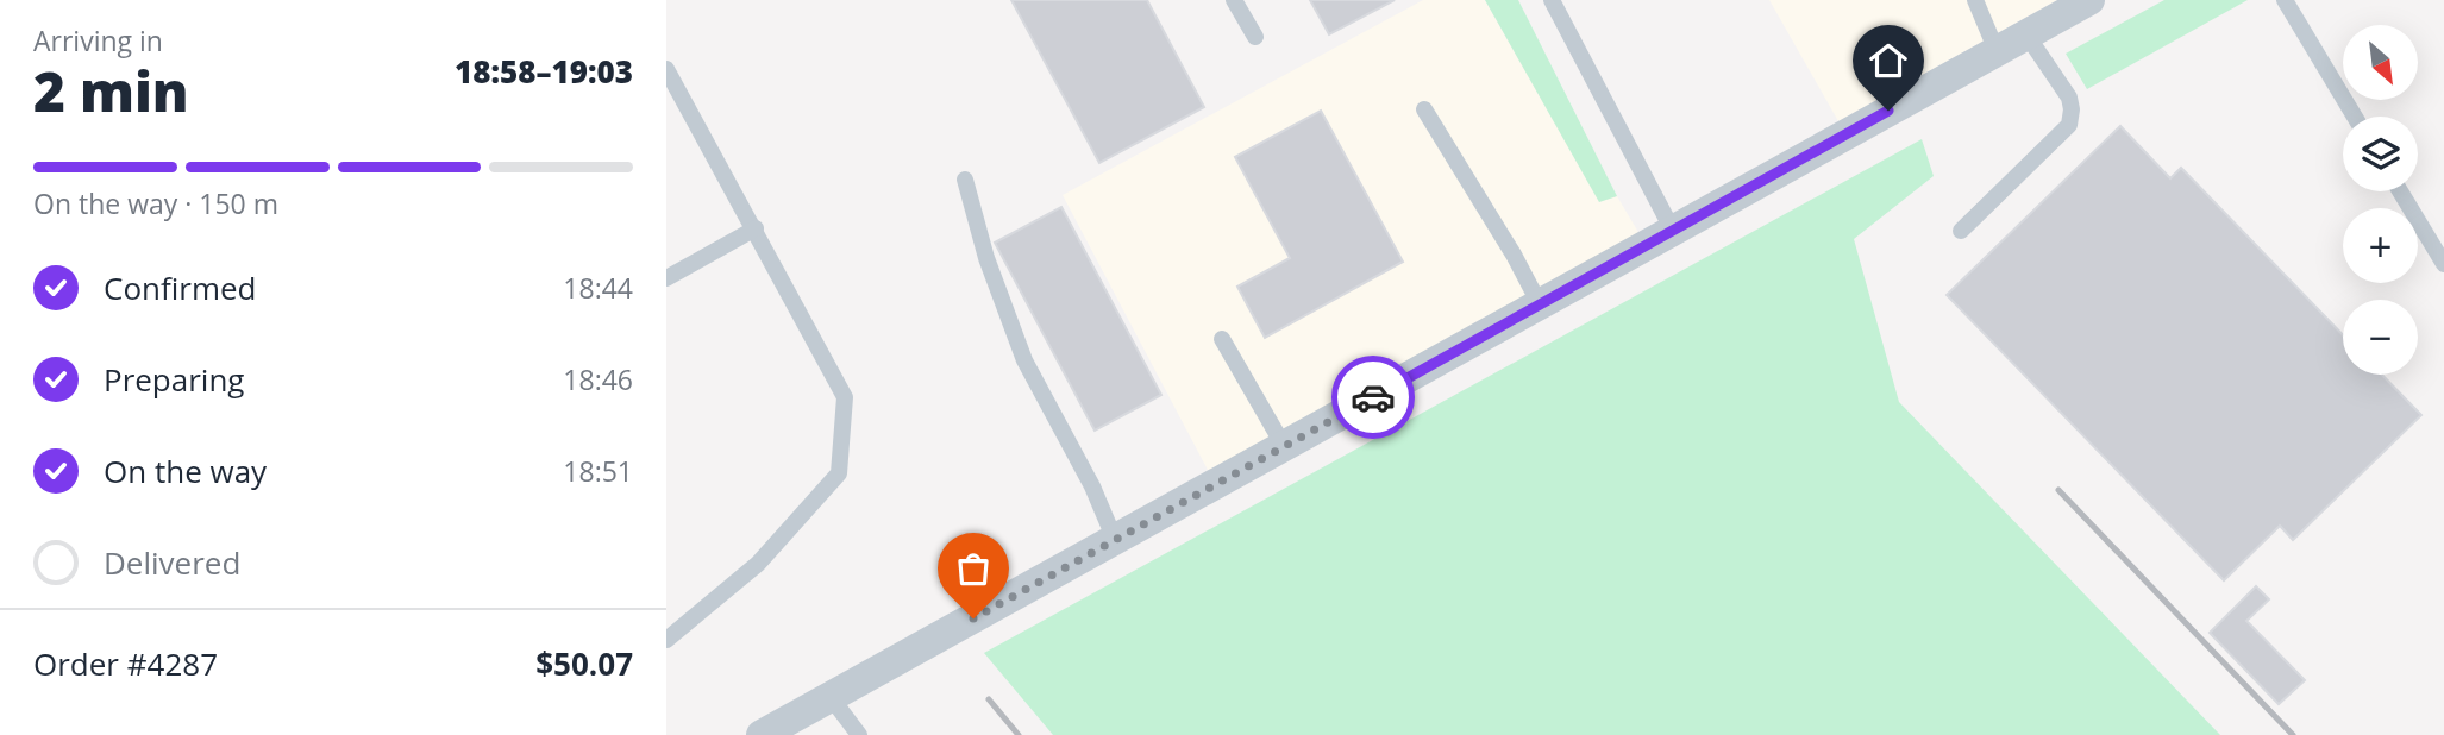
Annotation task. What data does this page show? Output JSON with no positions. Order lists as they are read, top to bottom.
{
  "north": "bottom right",
  "page": {
    "heading": ["2 min", "Arriving in", "18:58–19:03"],
    "panel": ["Order #4287", "$50.07"],
    "map_buttons": ["+", "−"],
    "bar": "On the way · 150 m",
    "list": [
      ["Confirmed", "18:44"],
      ["Preparing", "18:46"],
      ["On the way", "18:51"],
      "Delivered"
    ]
  }
}
